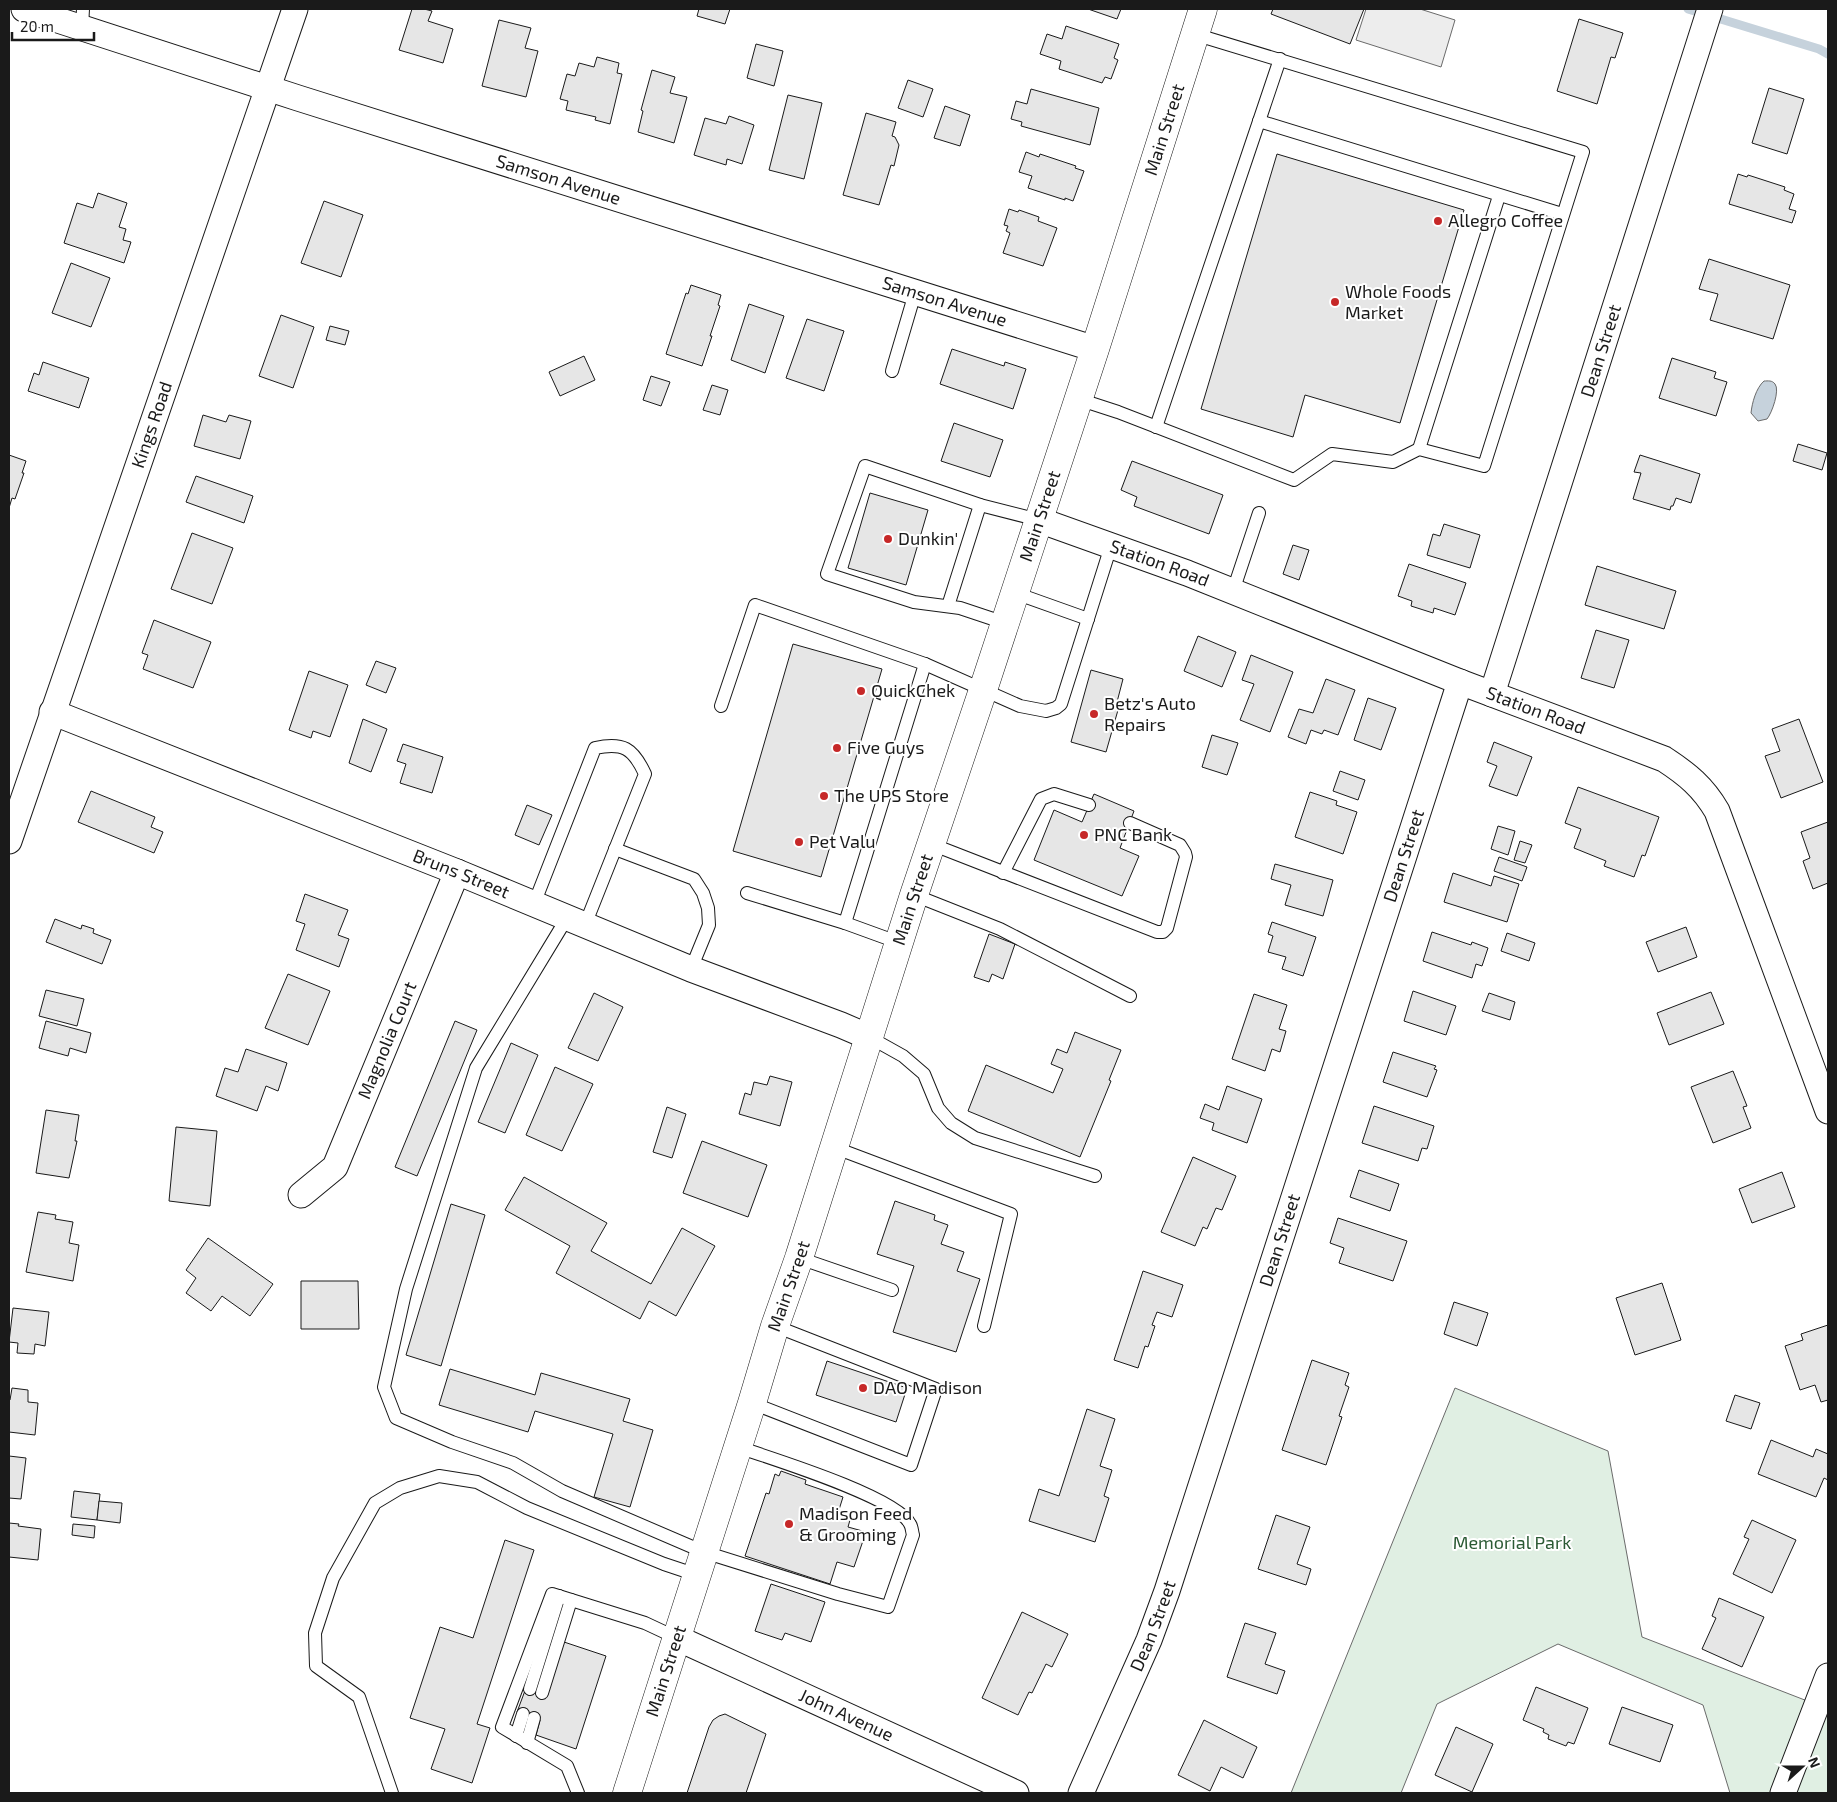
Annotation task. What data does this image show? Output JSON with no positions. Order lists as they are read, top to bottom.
{
  "streets": {
    "main road": ["Main Street"],
    "street": [
      "Samson Avenue",
      "Dean Street",
      "Kings Road",
      "Station Road",
      "Bruns Street",
      "Magnolia Court",
      "John Avenue"
    ]
  },
  "crossings": [
    ["Main Street", "Samson Avenue"],
    ["Main Street", "Station Road"],
    ["Main Street", "Bruns Street"],
    ["Main Street", "John Avenue"],
    ["Samson Avenue", "Kings Road"],
    ["Dean Street", "Station Road"],
    ["Kings Road", "Bruns Street"],
    ["Bruns Street", "Magnolia Court"]
  ],
  "parks": ["Memorial Park"],
  "places": [
    "Allegro Coffee",
    "Whole Foods Market",
    "Dunkin'",
    "QuickChek",
    "Betz's Auto Repairs",
    "Five Guys",
    "The UPS Store",
    "PNC Bank",
    "Pet Valu",
    "DAO Madison",
    "Madison Feed & Grooming"
  ],
  "scale_bar": "20 m",
  "north": "right"
}
